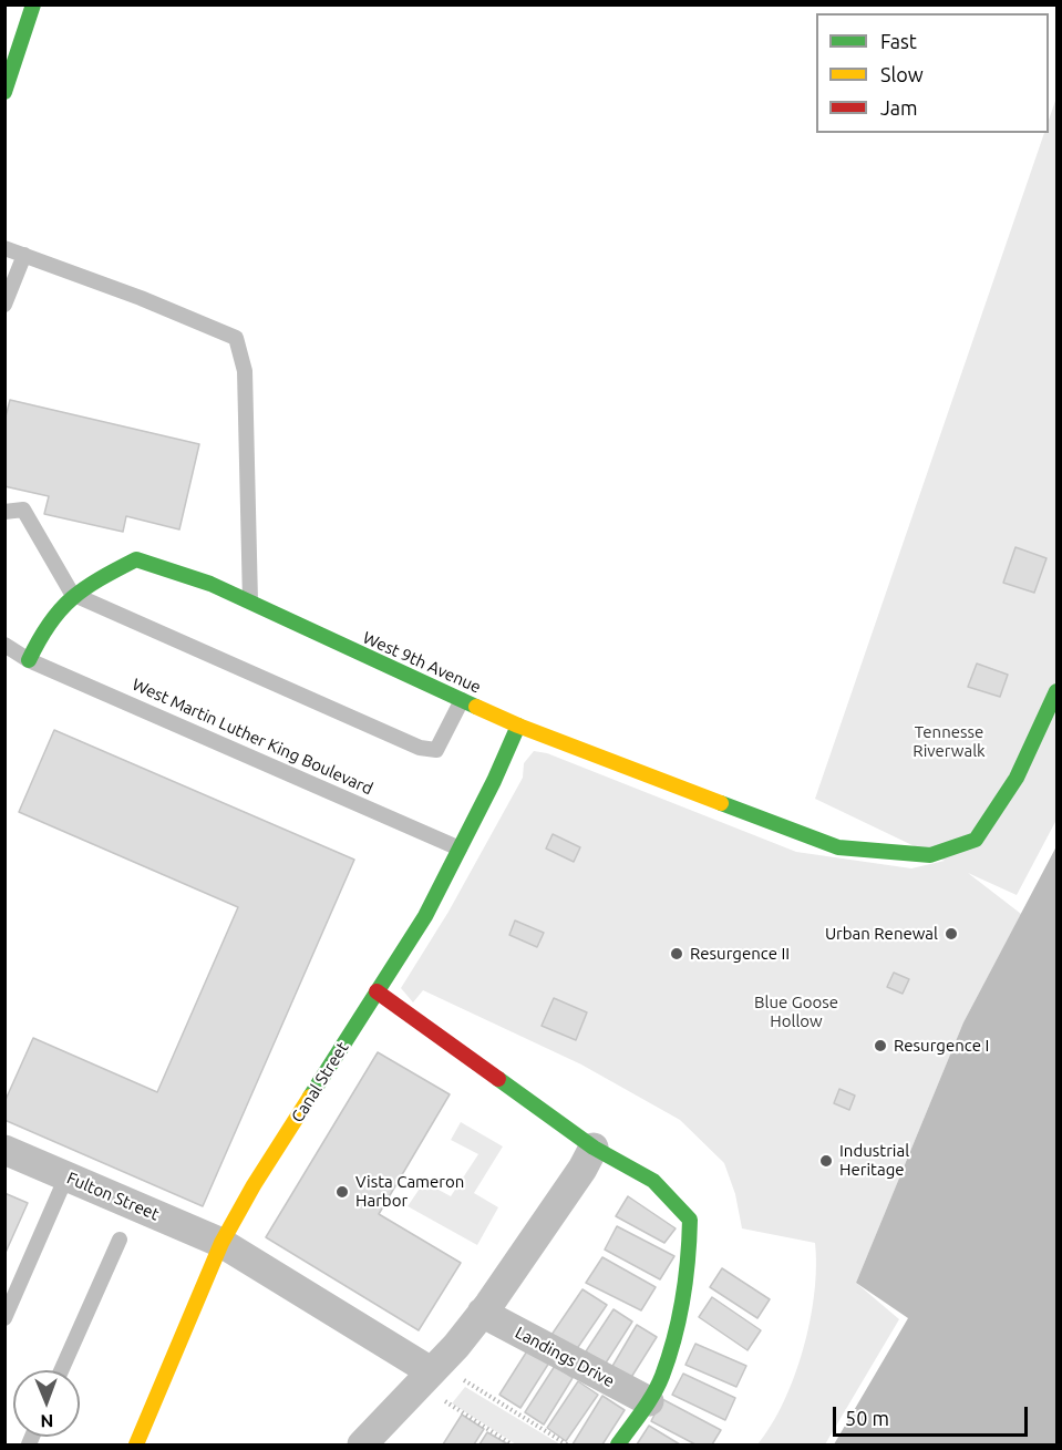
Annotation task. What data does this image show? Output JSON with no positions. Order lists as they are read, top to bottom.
{
  "streets": {
    "street": [
      "West 9th Avenue",
      "Canal Street",
      "Fulton Street",
      "Landings Drive"
    ],
    "lane": ["West Martin Luther King Boulevard"]
  },
  "crossings": [
    ["West 9th Avenue", "West Martin Luther King Boulevard"],
    ["West 9th Avenue", "Canal Street"],
    ["West Martin Luther King Boulevard", "Canal Street"],
    ["Canal Street", "Fulton Street"]
  ],
  "parks": ["Tennesse Riverwalk", "Blue Goose Hollow"],
  "places": [
    "Urban Renewal",
    "Resurgence II",
    "Resurgence I",
    "Industrial Heritage",
    "Vista Cameron Harbor"
  ],
  "legend": ["Fast", "Slow", "Jam"],
  "scale_bar": "50 m",
  "north": "bottom"
}
